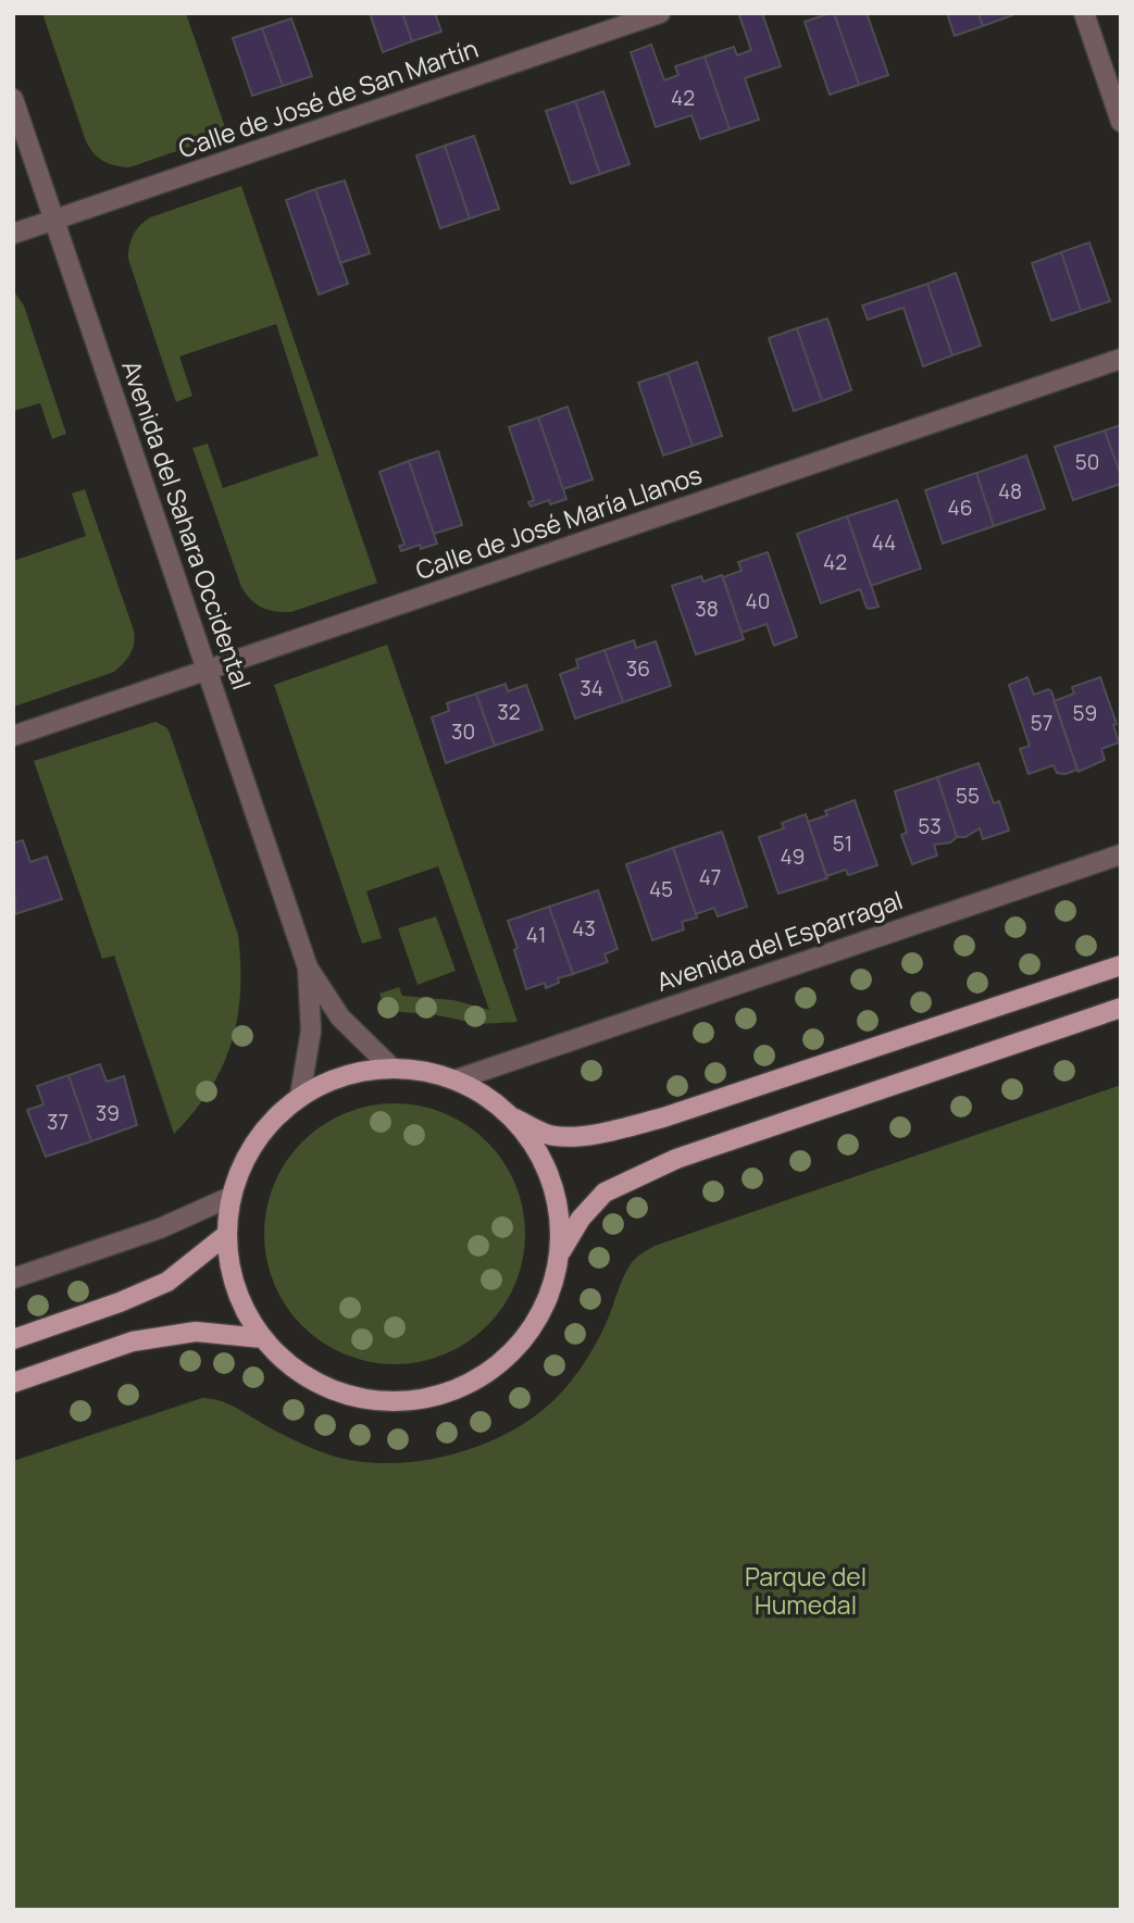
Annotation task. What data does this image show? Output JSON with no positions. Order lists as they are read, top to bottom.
{
  "streets": {
    "street": [
      "Calle de José de San Martín",
      "Calle de José María Llanos",
      "Avenida del Sahara Occidental",
      "Avenida del Esparragal"
    ]
  },
  "crossings": [
    ["Calle de José de San Martín", "Avenida del Sahara Occidental"],
    ["Calle de José María Llanos", "Avenida del Sahara Occidental"]
  ],
  "parks": ["Parque del Humedal"],
  "house_numbers": [
    "42",
    "50",
    "48",
    "46",
    "44",
    "42",
    "40",
    "38",
    "36",
    "34",
    "32",
    "59",
    "57",
    "30",
    "55",
    "53",
    "51",
    "49",
    "47",
    "45",
    "43",
    "41",
    "39",
    "37"
  ]
}
